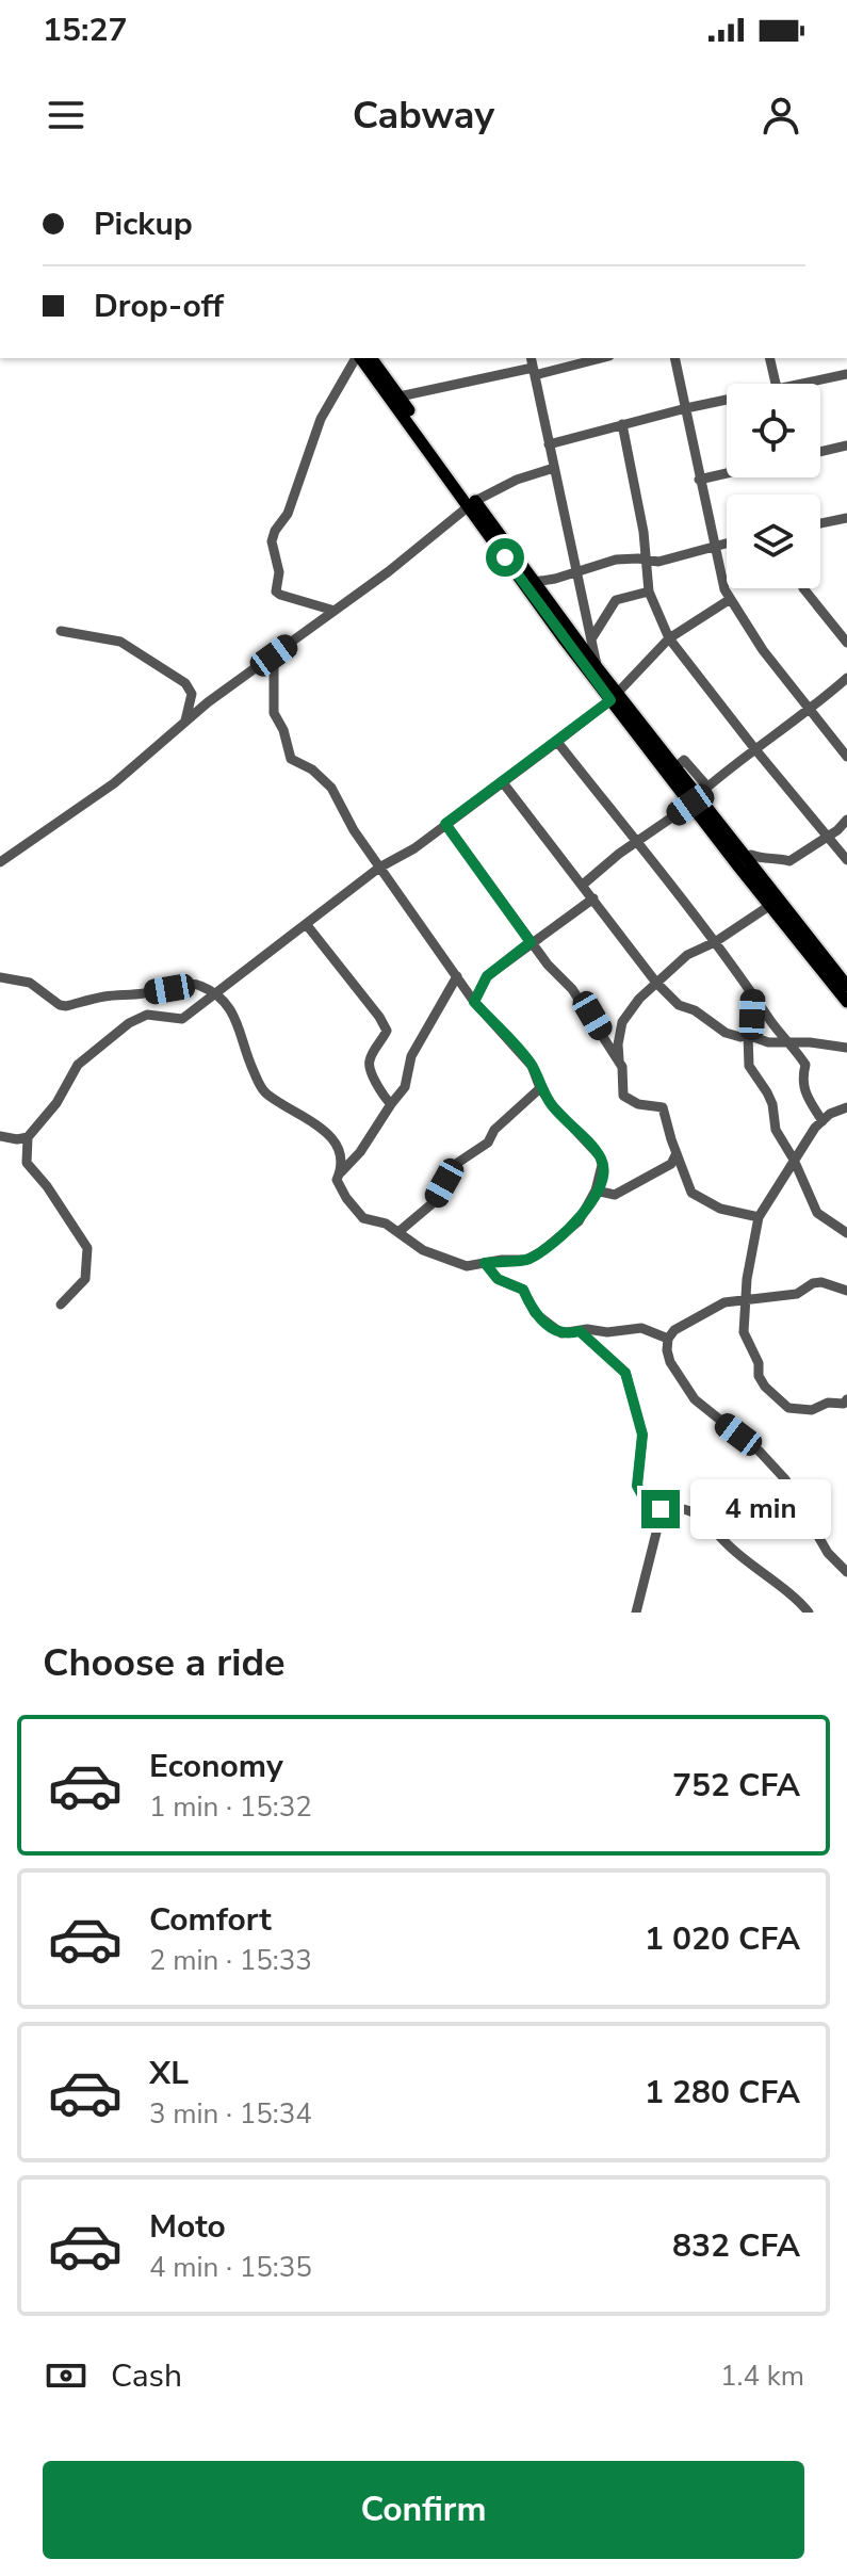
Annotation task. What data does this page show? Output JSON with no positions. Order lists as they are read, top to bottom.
{
  "page": {
    "status": "15:27",
    "header": "Cabway",
    "banner": ["Pickup", "Drop-off"],
    "bubble": "4 min",
    "heading": "Choose a ride",
    "list": [
      {
        "name": "Economy",
        "note": "1 min · 15:32",
        "value": "752 CFA"
      },
      {
        "name": "Comfort",
        "note": "2 min · 15:33",
        "value": "1 020 CFA"
      },
      {
        "name": "XL",
        "note": "3 min · 15:34",
        "value": "1 280 CFA"
      },
      {
        "name": "Moto",
        "note": "4 min · 15:35",
        "value": "832 CFA"
      }
    ],
    "pay": ["Cash", "1.4 km"],
    "buttons": "Confirm"
  }
}
